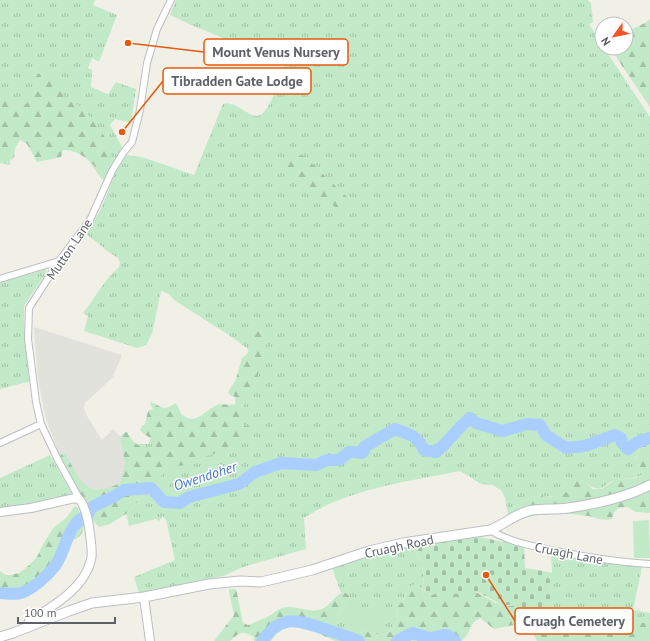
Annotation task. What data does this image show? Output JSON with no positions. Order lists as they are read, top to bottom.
{
  "streets": {
    "main road": ["Cruagh Road"],
    "street": ["Mutton Lane", "Cruagh Lane"]
  },
  "crossings": [
    ["Cruagh Road", "Cruagh Lane"]
  ],
  "water": ["Owendoher"],
  "places": ["Mount Venus Nursery", "Tibradden Gate Lodge", "Cruagh Cemetery"],
  "scale_bar": "100 m",
  "north": "bottom left"
}
